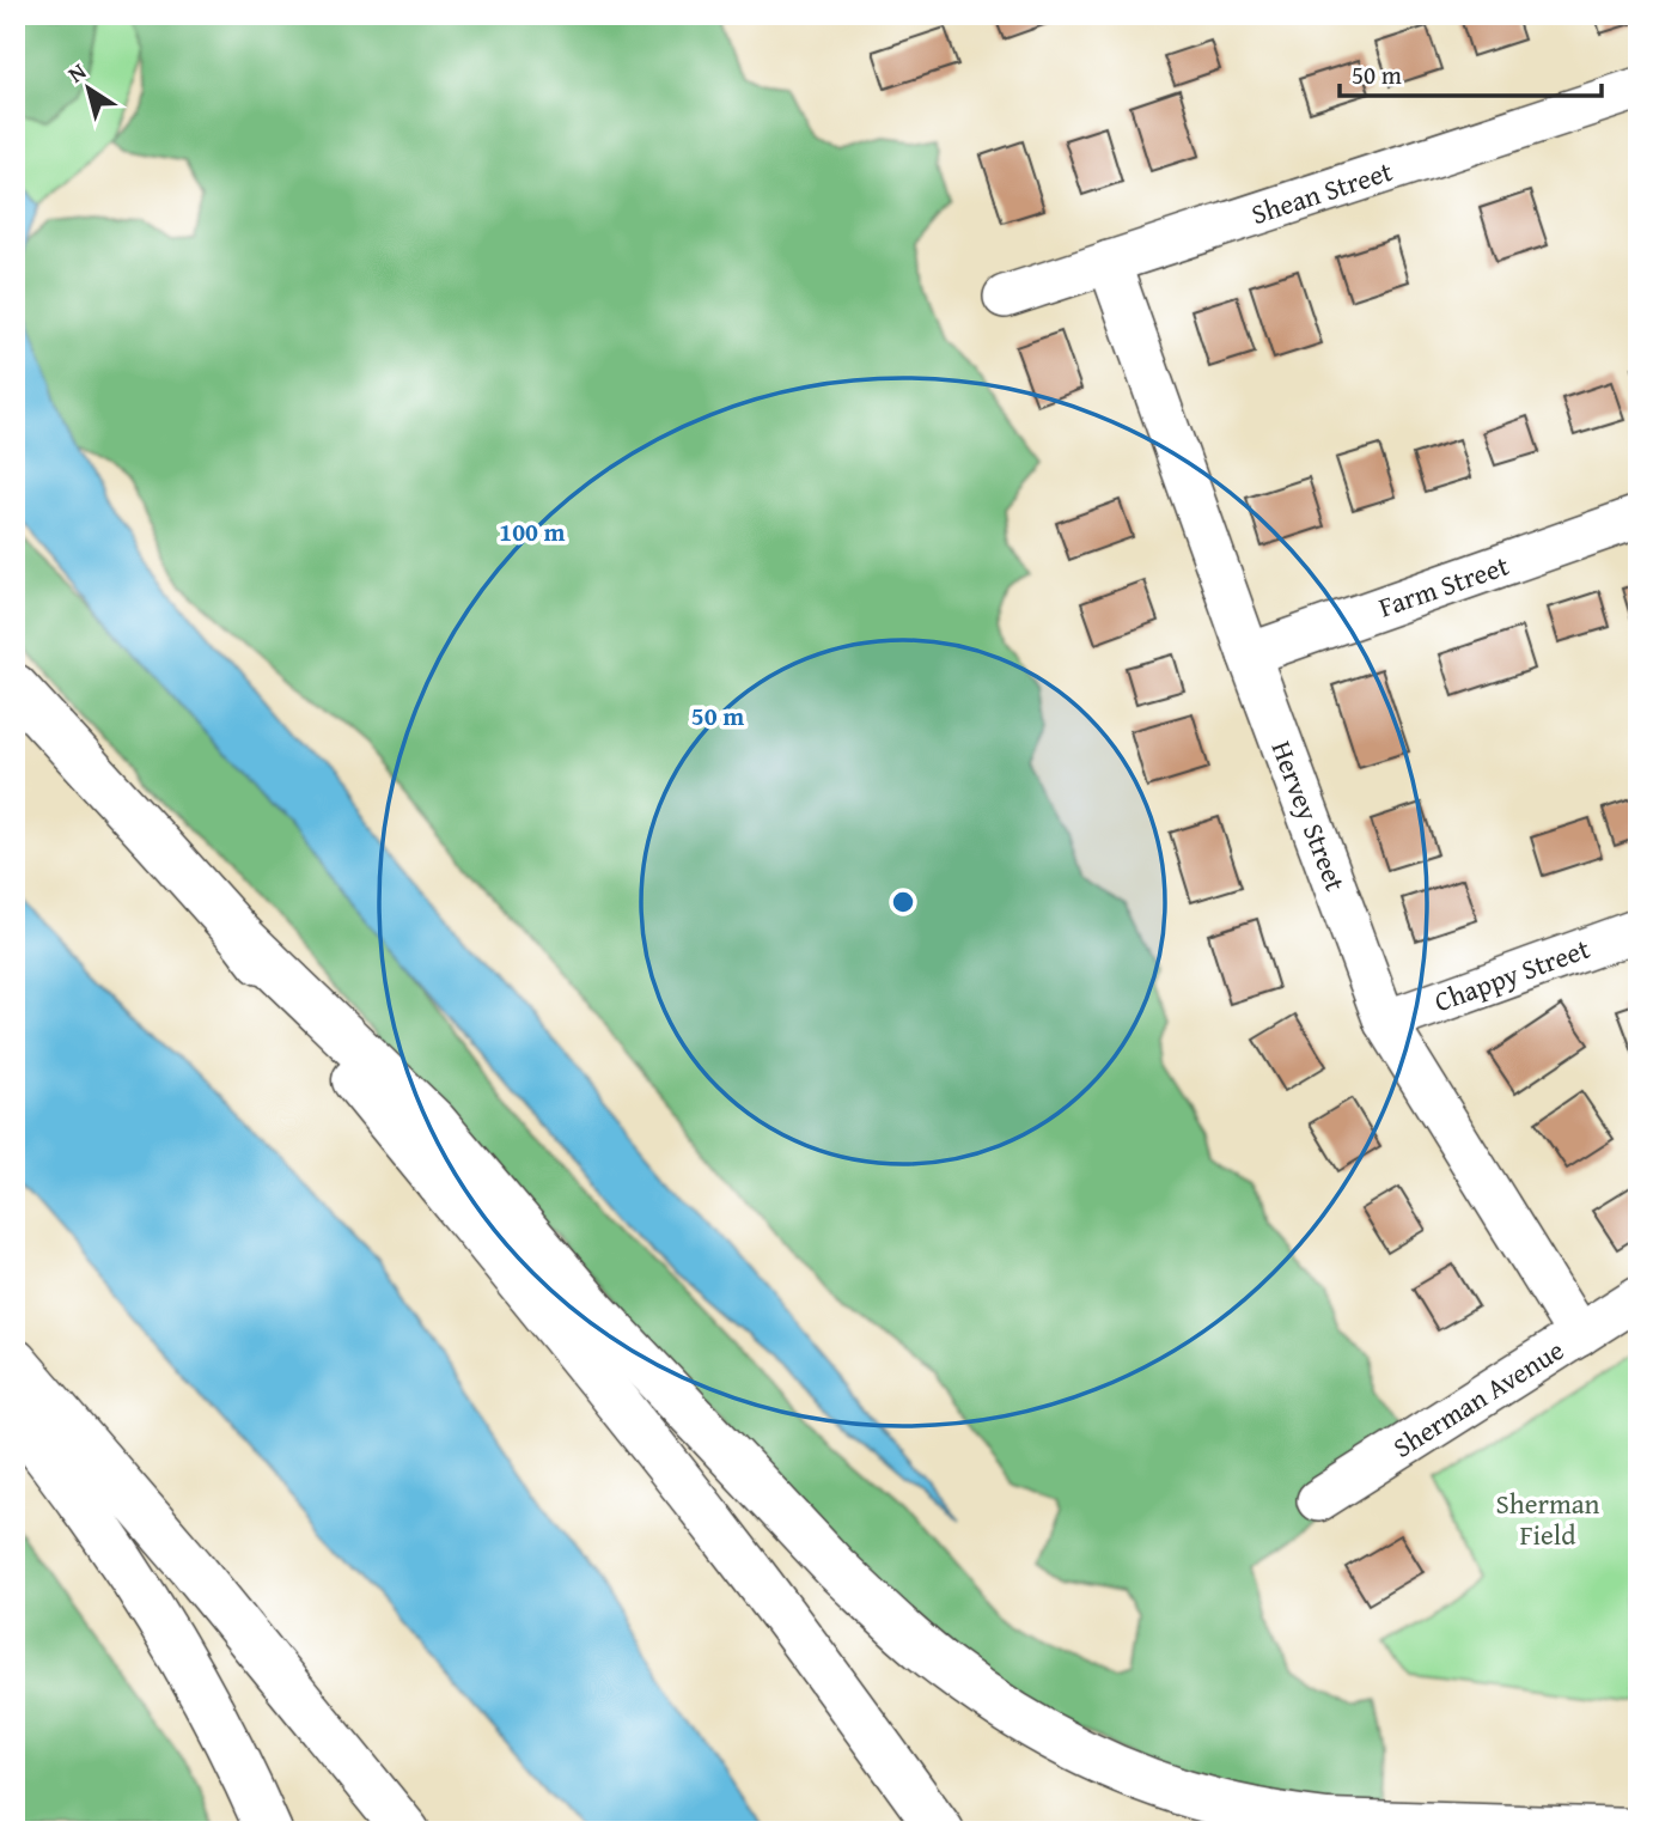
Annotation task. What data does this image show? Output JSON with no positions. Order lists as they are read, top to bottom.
{
  "streets": {
    "street": [
      "Shean Street",
      "Farm Street",
      "Hervey Street",
      "Chappy Street",
      "Sherman Avenue"
    ]
  },
  "crossings": [
    ["Shean Street", "Hervey Street"],
    ["Farm Street", "Hervey Street"],
    ["Hervey Street", "Chappy Street"],
    ["Hervey Street", "Sherman Avenue"]
  ],
  "parks": ["Sherman Field"],
  "scale_bar": "50 m",
  "north": "top left",
  "rings": ["100 m", "50 m"]
}
